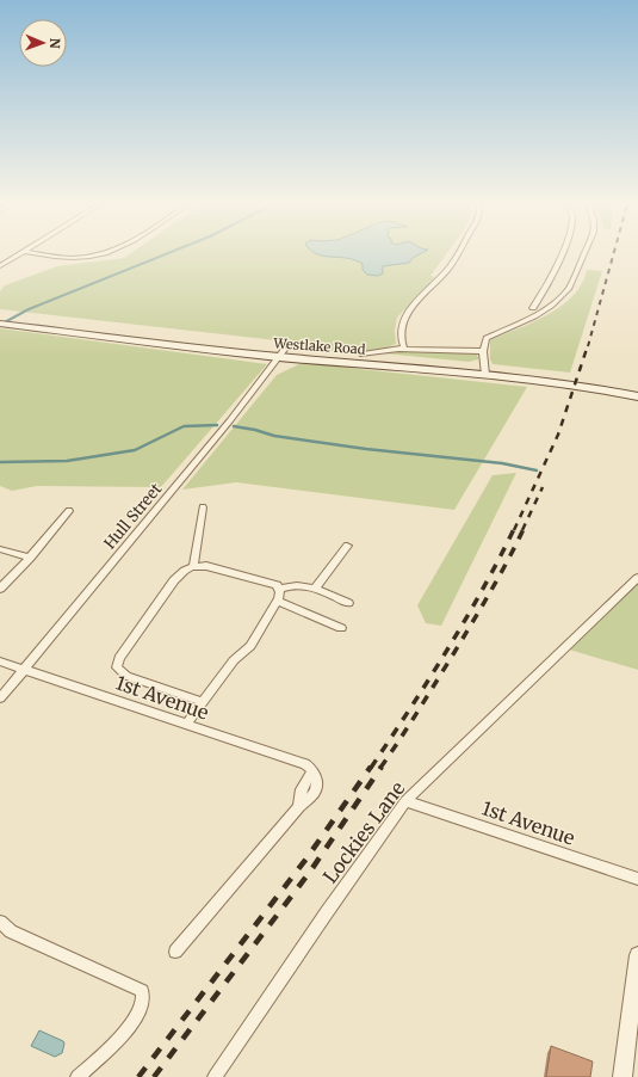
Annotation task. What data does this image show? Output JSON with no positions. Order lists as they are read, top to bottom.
{
  "streets": {
    "main road": ["Westlake Road"],
    "street": ["Hull Street", "1st Avenue", "Lockies Lane"]
  },
  "crossings": [
    ["Westlake Road", "Hull Street"],
    ["Hull Street", "1st Avenue"],
    ["1st Avenue", "Lockies Lane"]
  ],
  "north": "right"
}
